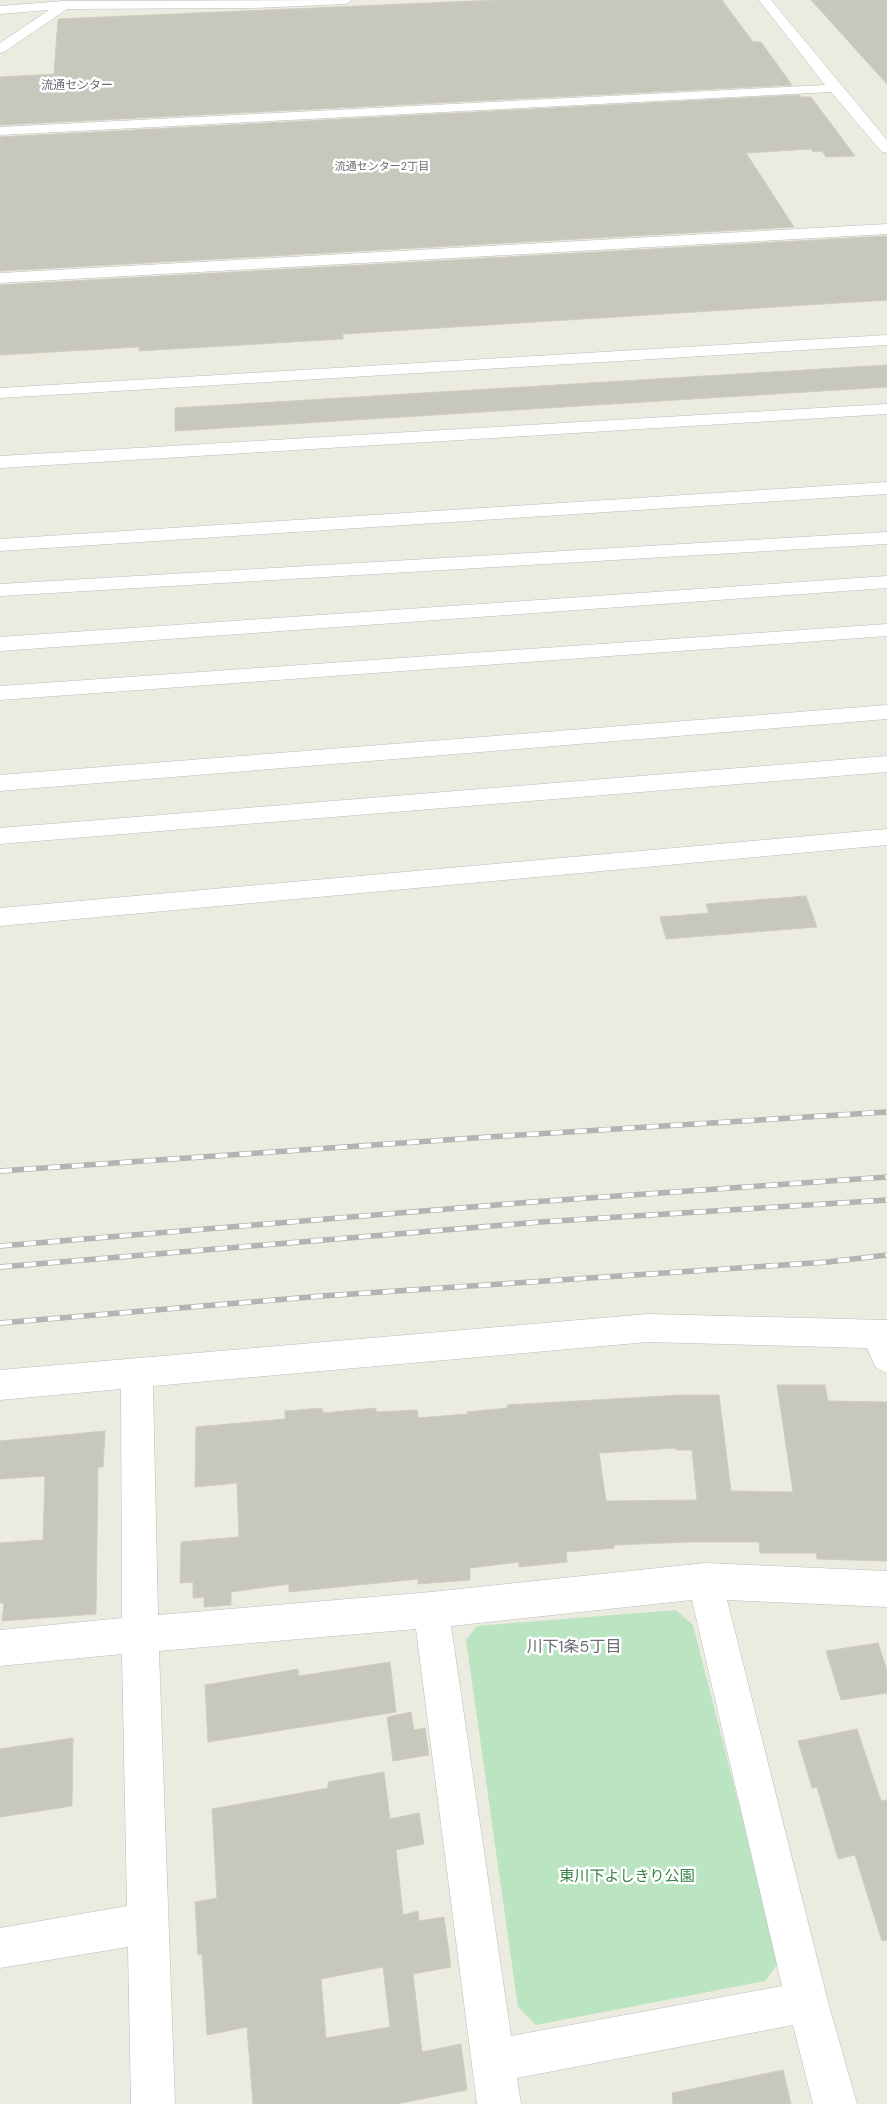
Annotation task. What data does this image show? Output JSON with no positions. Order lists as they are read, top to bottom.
{
  "districts": ["流通センター", "流通センター2丁目", "川下1条5丁目"],
  "parks": ["東川下よしきり公園"]
}
